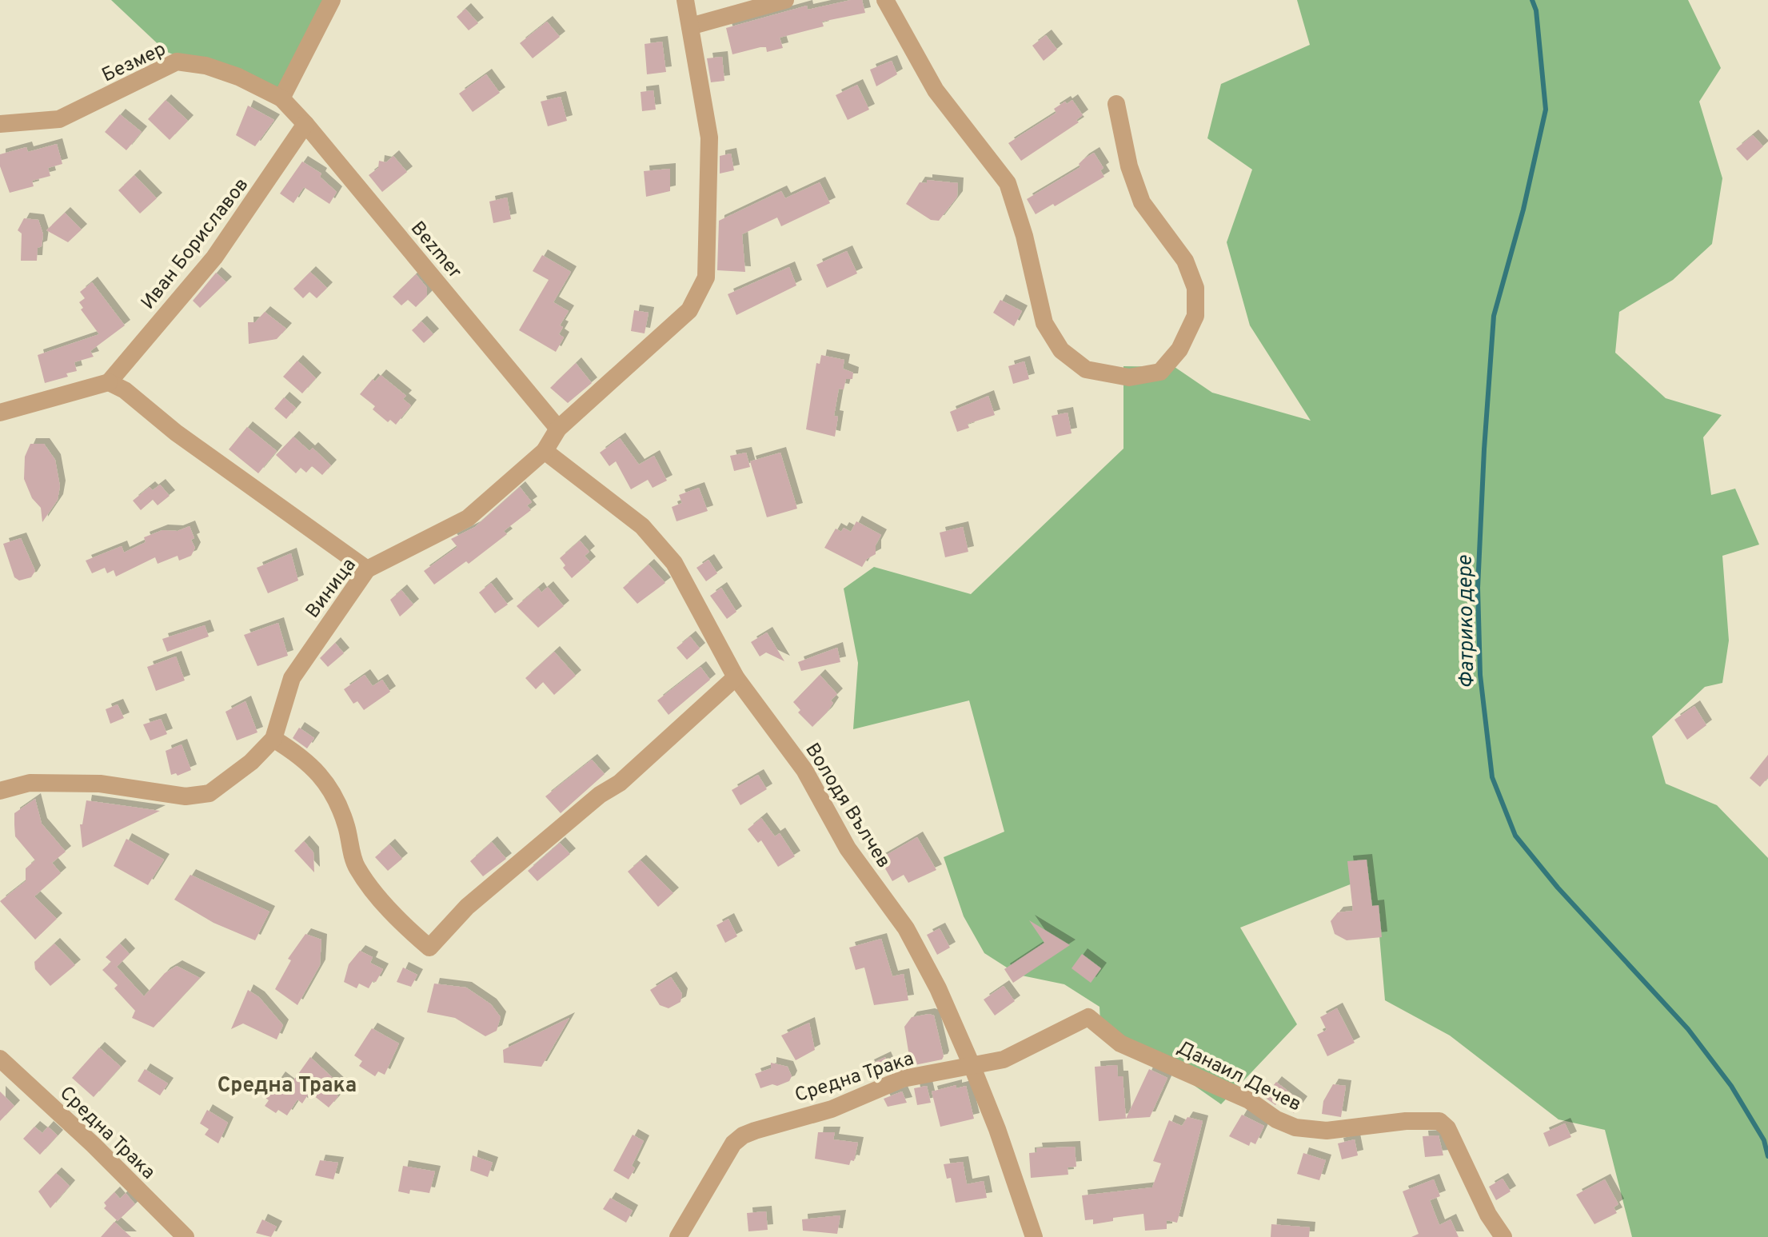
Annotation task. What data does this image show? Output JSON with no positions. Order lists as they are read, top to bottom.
{
  "streets": {
    "street": [
      "Безмер",
      "Иван Бориславов",
      "Bezmer",
      "Виница",
      "Володя Вълчев",
      "Данаил Дечев",
      "Средна Трака"
    ]
  },
  "crossings": [
    ["Безмер", "Bezmer"],
    ["Иван Бориславов", "Bezmer"],
    ["Bezmer", "Виница"],
    ["Виница", "Володя Вълчев"],
    ["Володя Вълчев", "Средна Трака"],
    ["Данаил Дечев", "Средна Трака"]
  ],
  "districts": ["Средна Трака"],
  "water": ["Фатрико дере"]
}
